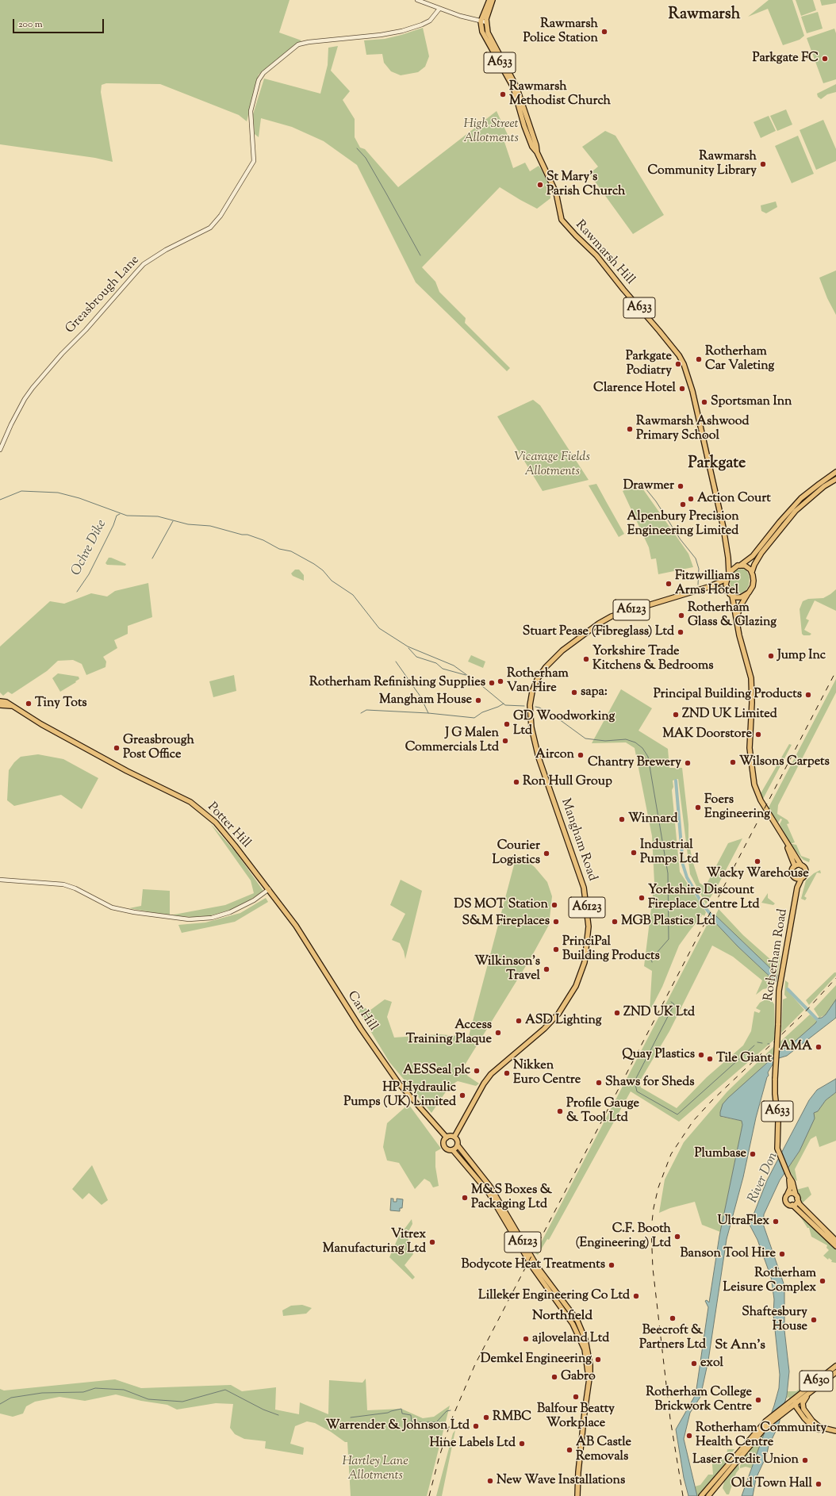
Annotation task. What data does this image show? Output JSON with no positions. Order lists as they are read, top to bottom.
{
  "streets": {
    "main road": [
      "A633",
      "Rawmarsh Hill",
      "A6123",
      "Potter Hill",
      "Mangham Road",
      "Rotherham Road",
      "Car Hill",
      "A630"
    ],
    "street": ["Greasbrough Lane"]
  },
  "crossings": [
    ["A633", "Rawmarsh Hill"],
    ["A633", "A6123"],
    ["A633", "Rotherham Road"],
    ["A6123", "Mangham Road"],
    ["A6123", "Rotherham Road"],
    ["A6123", "Car Hill"],
    ["Potter Hill", "Car Hill"],
    ["Mangham Road", "Car Hill"]
  ],
  "districts": [
    "Rawmarsh",
    "Parkgate",
    "Northfield",
    "St Ann's"
  ],
  "water": ["Ochre Dike", "River Don"],
  "parks": ["High Street Allotments", "Vicarage Fields Allotments", "Hartley Lane Allotments"],
  "places": [
    "Rawmarsh Police Station",
    "Parkgate FC",
    "Rawmarsh Methodist Church",
    "Rawmarsh Community Library",
    "St Mary's Parish Church",
    "Rotherham Car Valeting",
    "Parkgate Podiatry",
    "Clarence Hotel",
    "Sportsman Inn",
    "Rawmarsh Ashwood Primary School",
    "Drawmer",
    "Action Court",
    "Alpenbury Precision Engineering Limited",
    "Fitzwilliams Arms Hotel",
    "Rotherham Glass & Glazing",
    "Stuart Pease (Fibreglass) Ltd",
    "Jump Inc",
    "Yorkshire Trade Kitchens & Bedrooms",
    "Rotherham Van Hire",
    "Rotherham Refinishing Supplies",
    "sapa:",
    "Principal Building Products",
    "Mangham House",
    "Tiny Tots",
    "ZND UK Limited",
    "GD Woodworking Ltd",
    "MAK Doorstore",
    "J G Malen Commercials Ltd",
    "Greasbrough Post Office",
    "Aircon",
    "Wilsons Carpets",
    "Chantry Brewery",
    "Ron Hull Group",
    "Foers Engineering",
    "Winnard",
    "Industrial Pumps Ltd",
    "Courier Logistics",
    "Wacky Warehouse",
    "Yorkshire Discount Fireplace Centre Ltd",
    "DS MOT Station",
    "S&M Fireplaces",
    "MGB Plastics Ltd",
    "PrinciPal Building Products",
    "Wilkinson's Travel",
    "ZND UK Ltd",
    "ASD Lighting",
    "Access Training Plaque",
    "AMA",
    "Quay Plastics",
    "Tile Giant",
    "AESSeal plc",
    "Nikken Euro Centre",
    "Shaws for Sheds",
    "HP Hydraulic Pumps (UK) Limited",
    "Profile Gauge & Tool Ltd",
    "Plumbase",
    "M&S Boxes & Packaging Ltd",
    "UltraFlex",
    "C.F. Booth (Engineering) Ltd",
    "Vitrex Manufacturing Ltd",
    "Banson Tool Hire",
    "Bodycote Heat Treatments",
    "Rotherham Leisure Complex",
    "Lilleker Engineering Co Ltd",
    "Beecroft & Partners Ltd",
    "Shaftesbury House",
    "ajloveland Ltd",
    "Demkel Engineering",
    "exol",
    "Gabro",
    "Balfour Beatty Workplace",
    "Rotherham College Brickwork Centre",
    "RMBC",
    "Warrender & Johnson Ltd",
    "Rotherham Community Health Centre",
    "Hine Labels Ltd",
    "AB Castle Removals",
    "Laser Credit Union",
    "New Wave Installations",
    "Old Town Hall"
  ],
  "scale_bar": "200 m"
}
